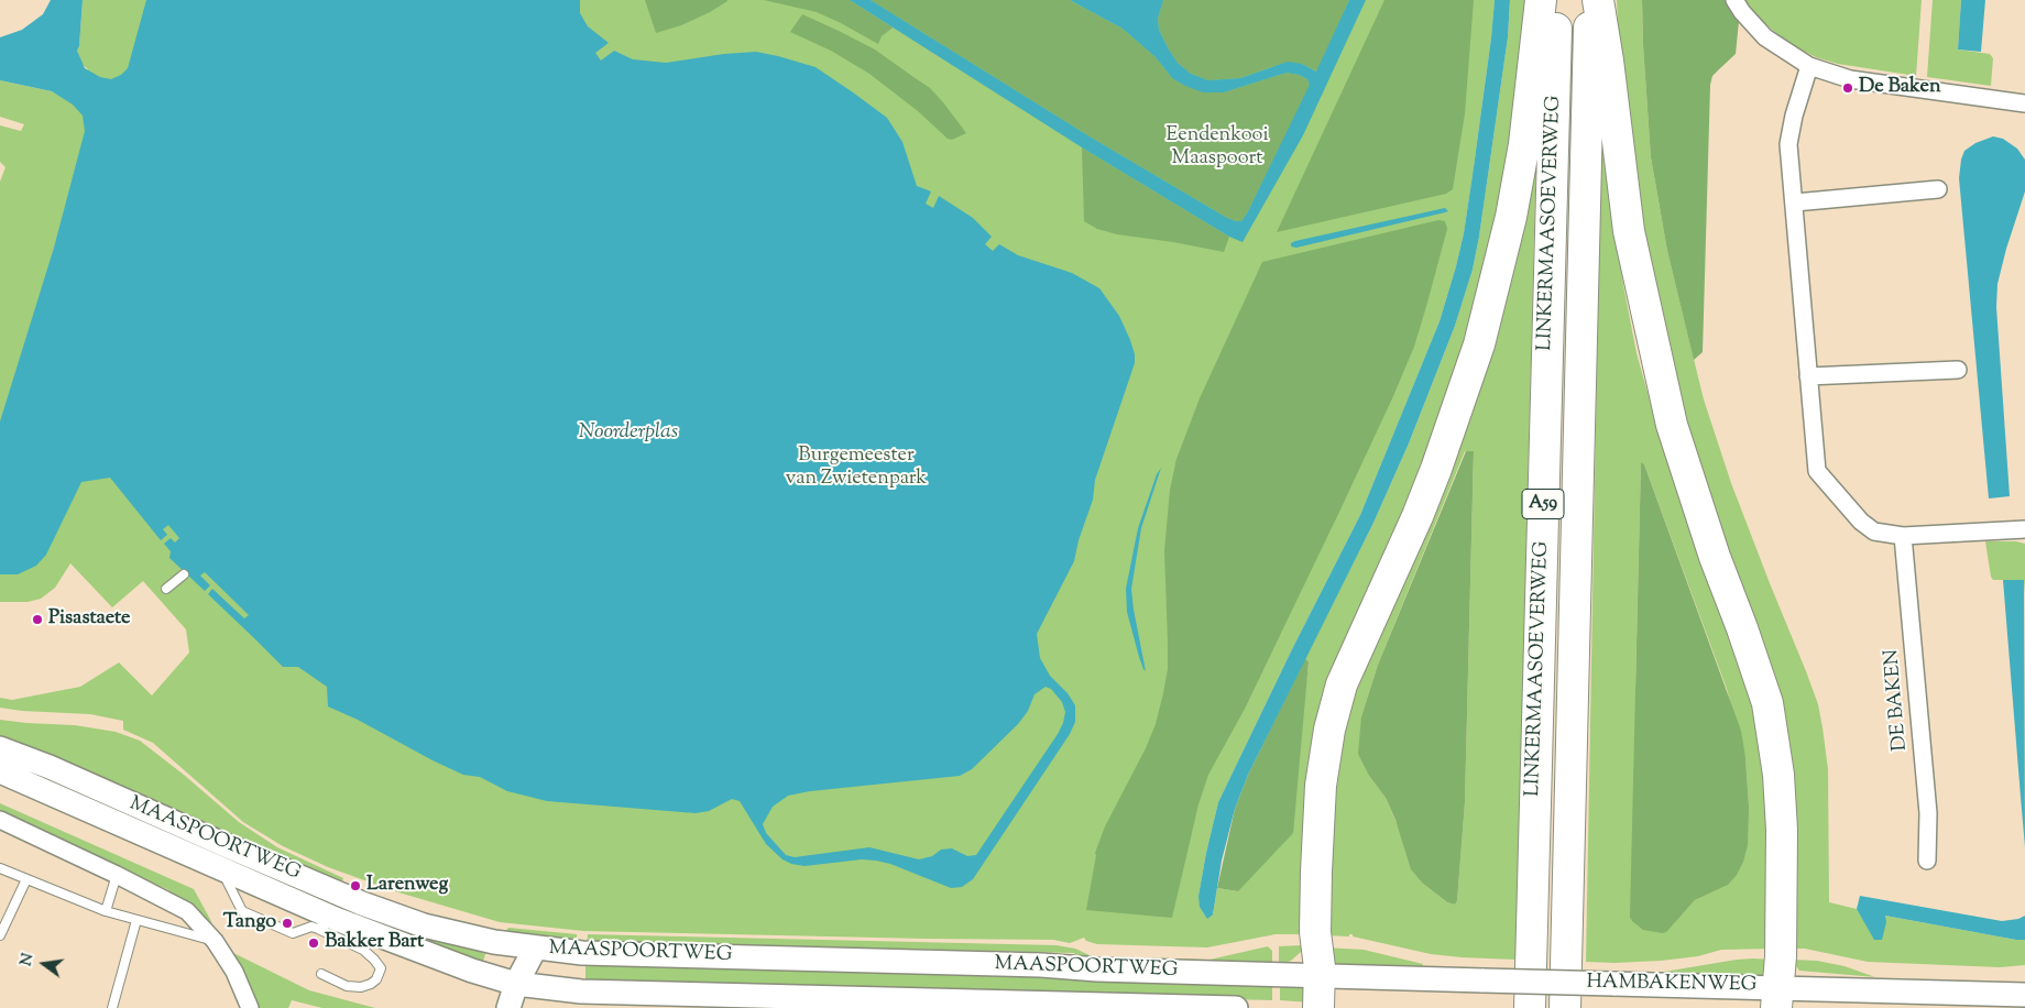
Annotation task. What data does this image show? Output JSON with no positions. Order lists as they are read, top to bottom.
{
  "streets": {
    "highway": ["LINKERMAASOEVERWEG", "A59"],
    "main road": ["MAASPOORTWEG", "HAMBAKENWEG"],
    "street": ["DE BAKEN"]
  },
  "crossings": [
    ["MAASPOORTWEG", "HAMBAKENWEG"]
  ],
  "water": ["Noorderplas"],
  "parks": ["Eendenkooi Maaspoort", "Burgemeester van Zwietenpark"],
  "places": [
    "De Baken",
    "Pisastaete",
    "Larenweg",
    "Tango",
    "Bakker Bart"
  ],
  "north": "left"
}
